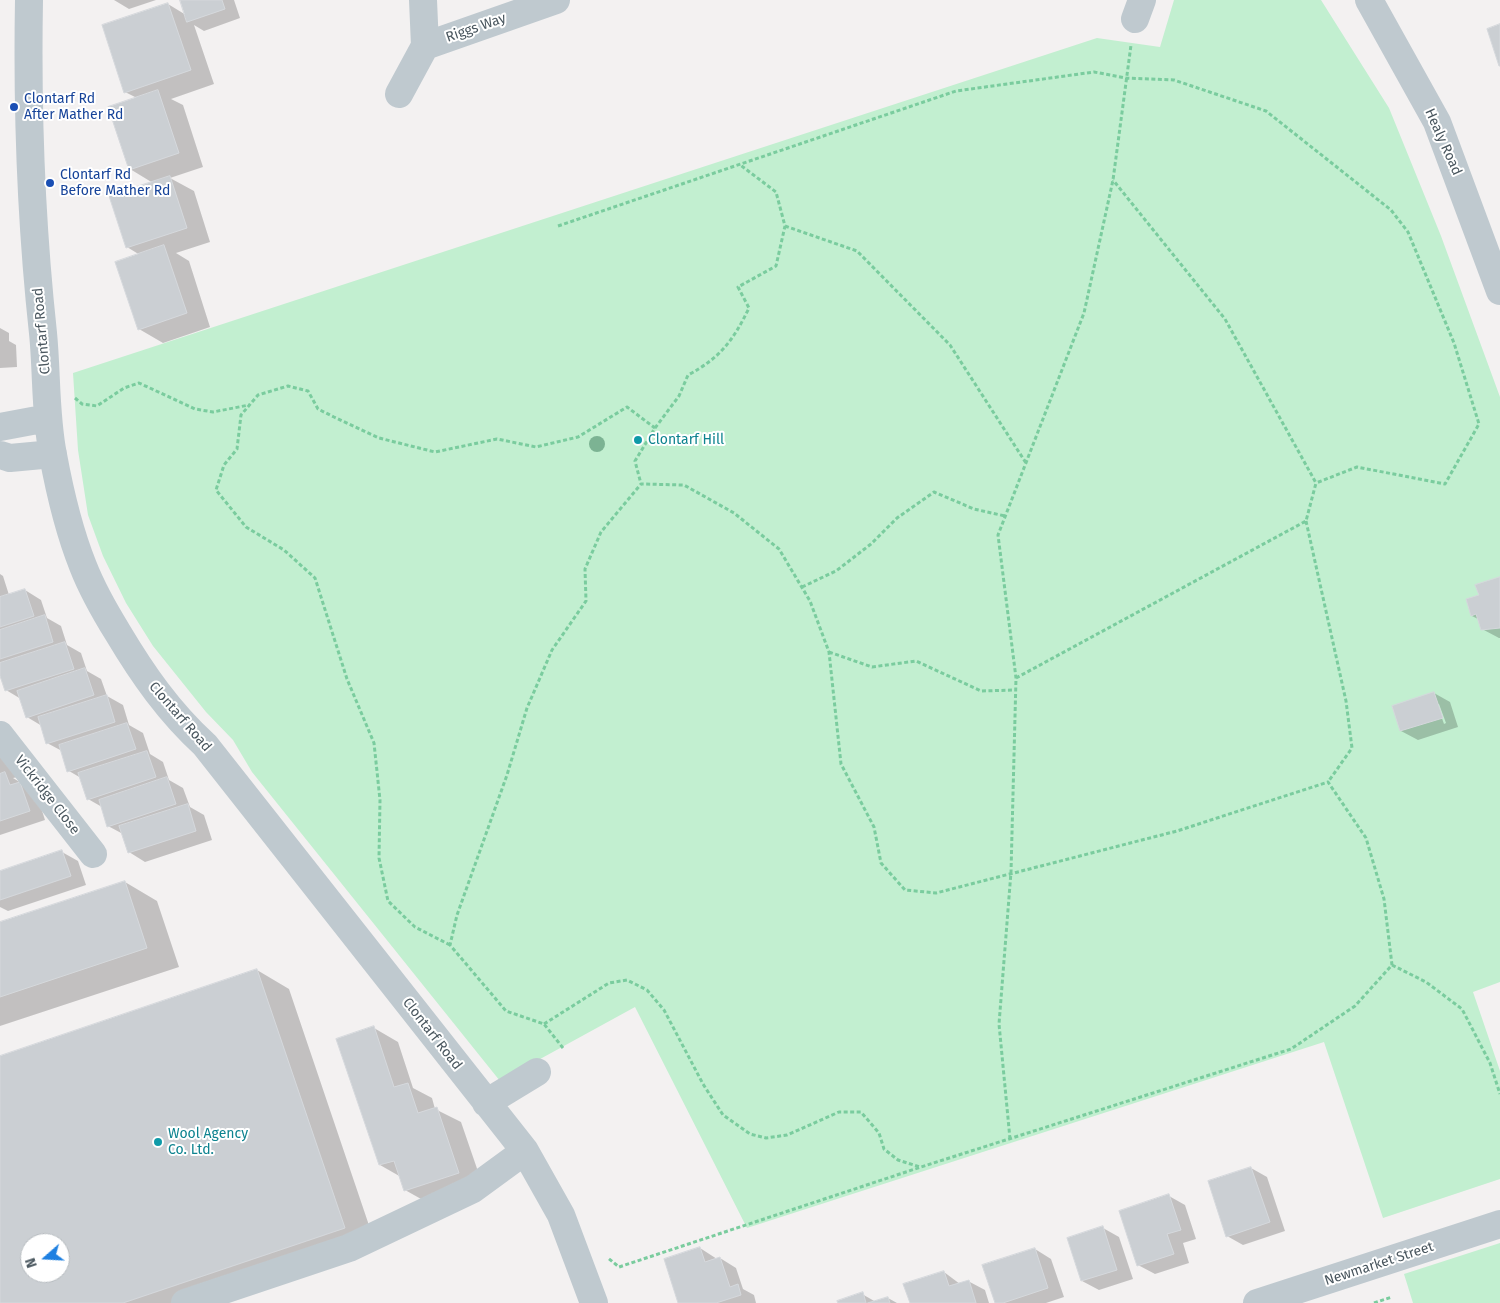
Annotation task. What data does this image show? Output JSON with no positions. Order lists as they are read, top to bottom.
{
  "streets": {
    "street": [
      "Riggs Way",
      "Healy Road",
      "Clontarf Road",
      "Vickridge Close",
      "Newmarket Street"
    ]
  },
  "places": [
    "Clontarf Rd After Mather Rd",
    "Clontarf Rd Before Mather Rd",
    "Clontarf Hill",
    "Wool Agency Co. Ltd."
  ],
  "north": "left"
}
